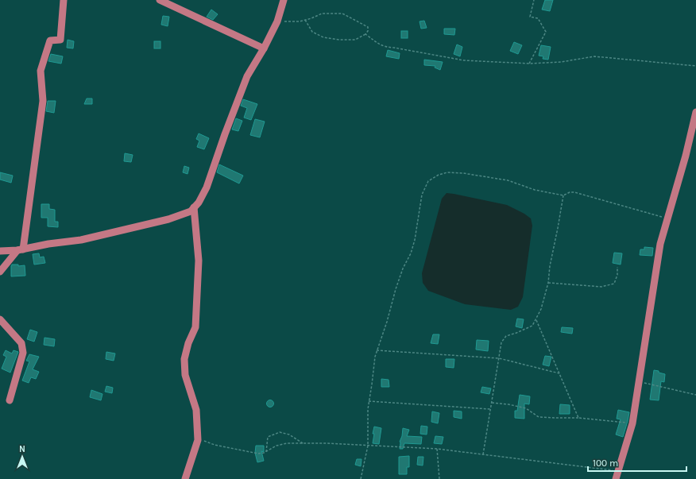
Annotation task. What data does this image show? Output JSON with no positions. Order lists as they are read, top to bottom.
{
  "scale_bar": "100 m",
  "north": "top"
}
